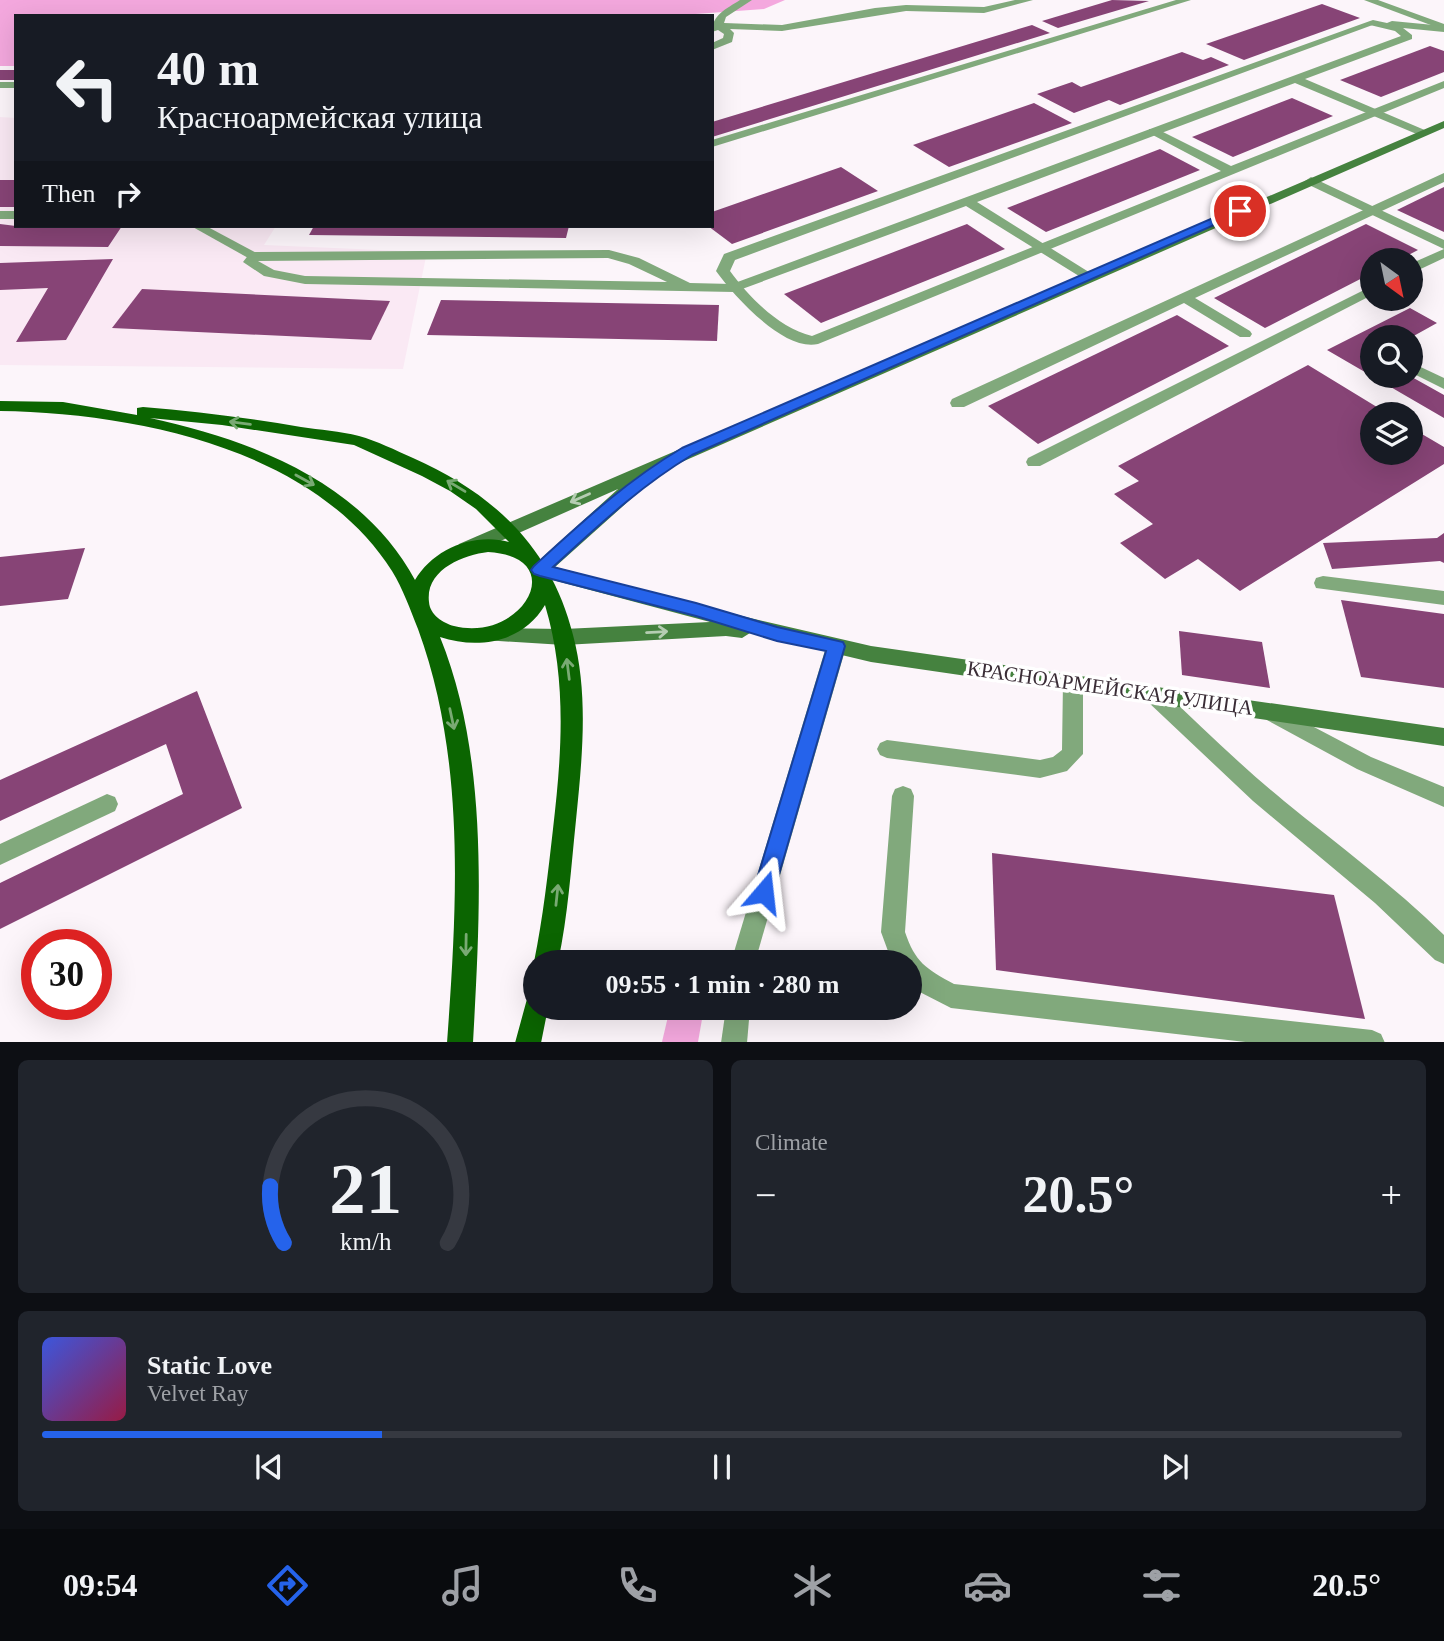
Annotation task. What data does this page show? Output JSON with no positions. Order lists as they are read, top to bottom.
{
  "streets": {
    "main road": ["КРАСНОАРМЕЙСКАЯ УЛИЦА"]
  },
  "north": "bottom right",
  "page": {
    "turn": ["40 m", "Красноармейская улица"],
    "then": "Then",
    "limit": "30",
    "trip": "09:55 · 1 min · 280 m",
    "tile": "Climate",
    "heat": ["−", "20.5°", "+"],
    "song": ["Static Love", "Velvet Ray"],
    "tabs": ["09:54", "20.5°"],
    "gauge": ["21", "km/h"]
  }
}
